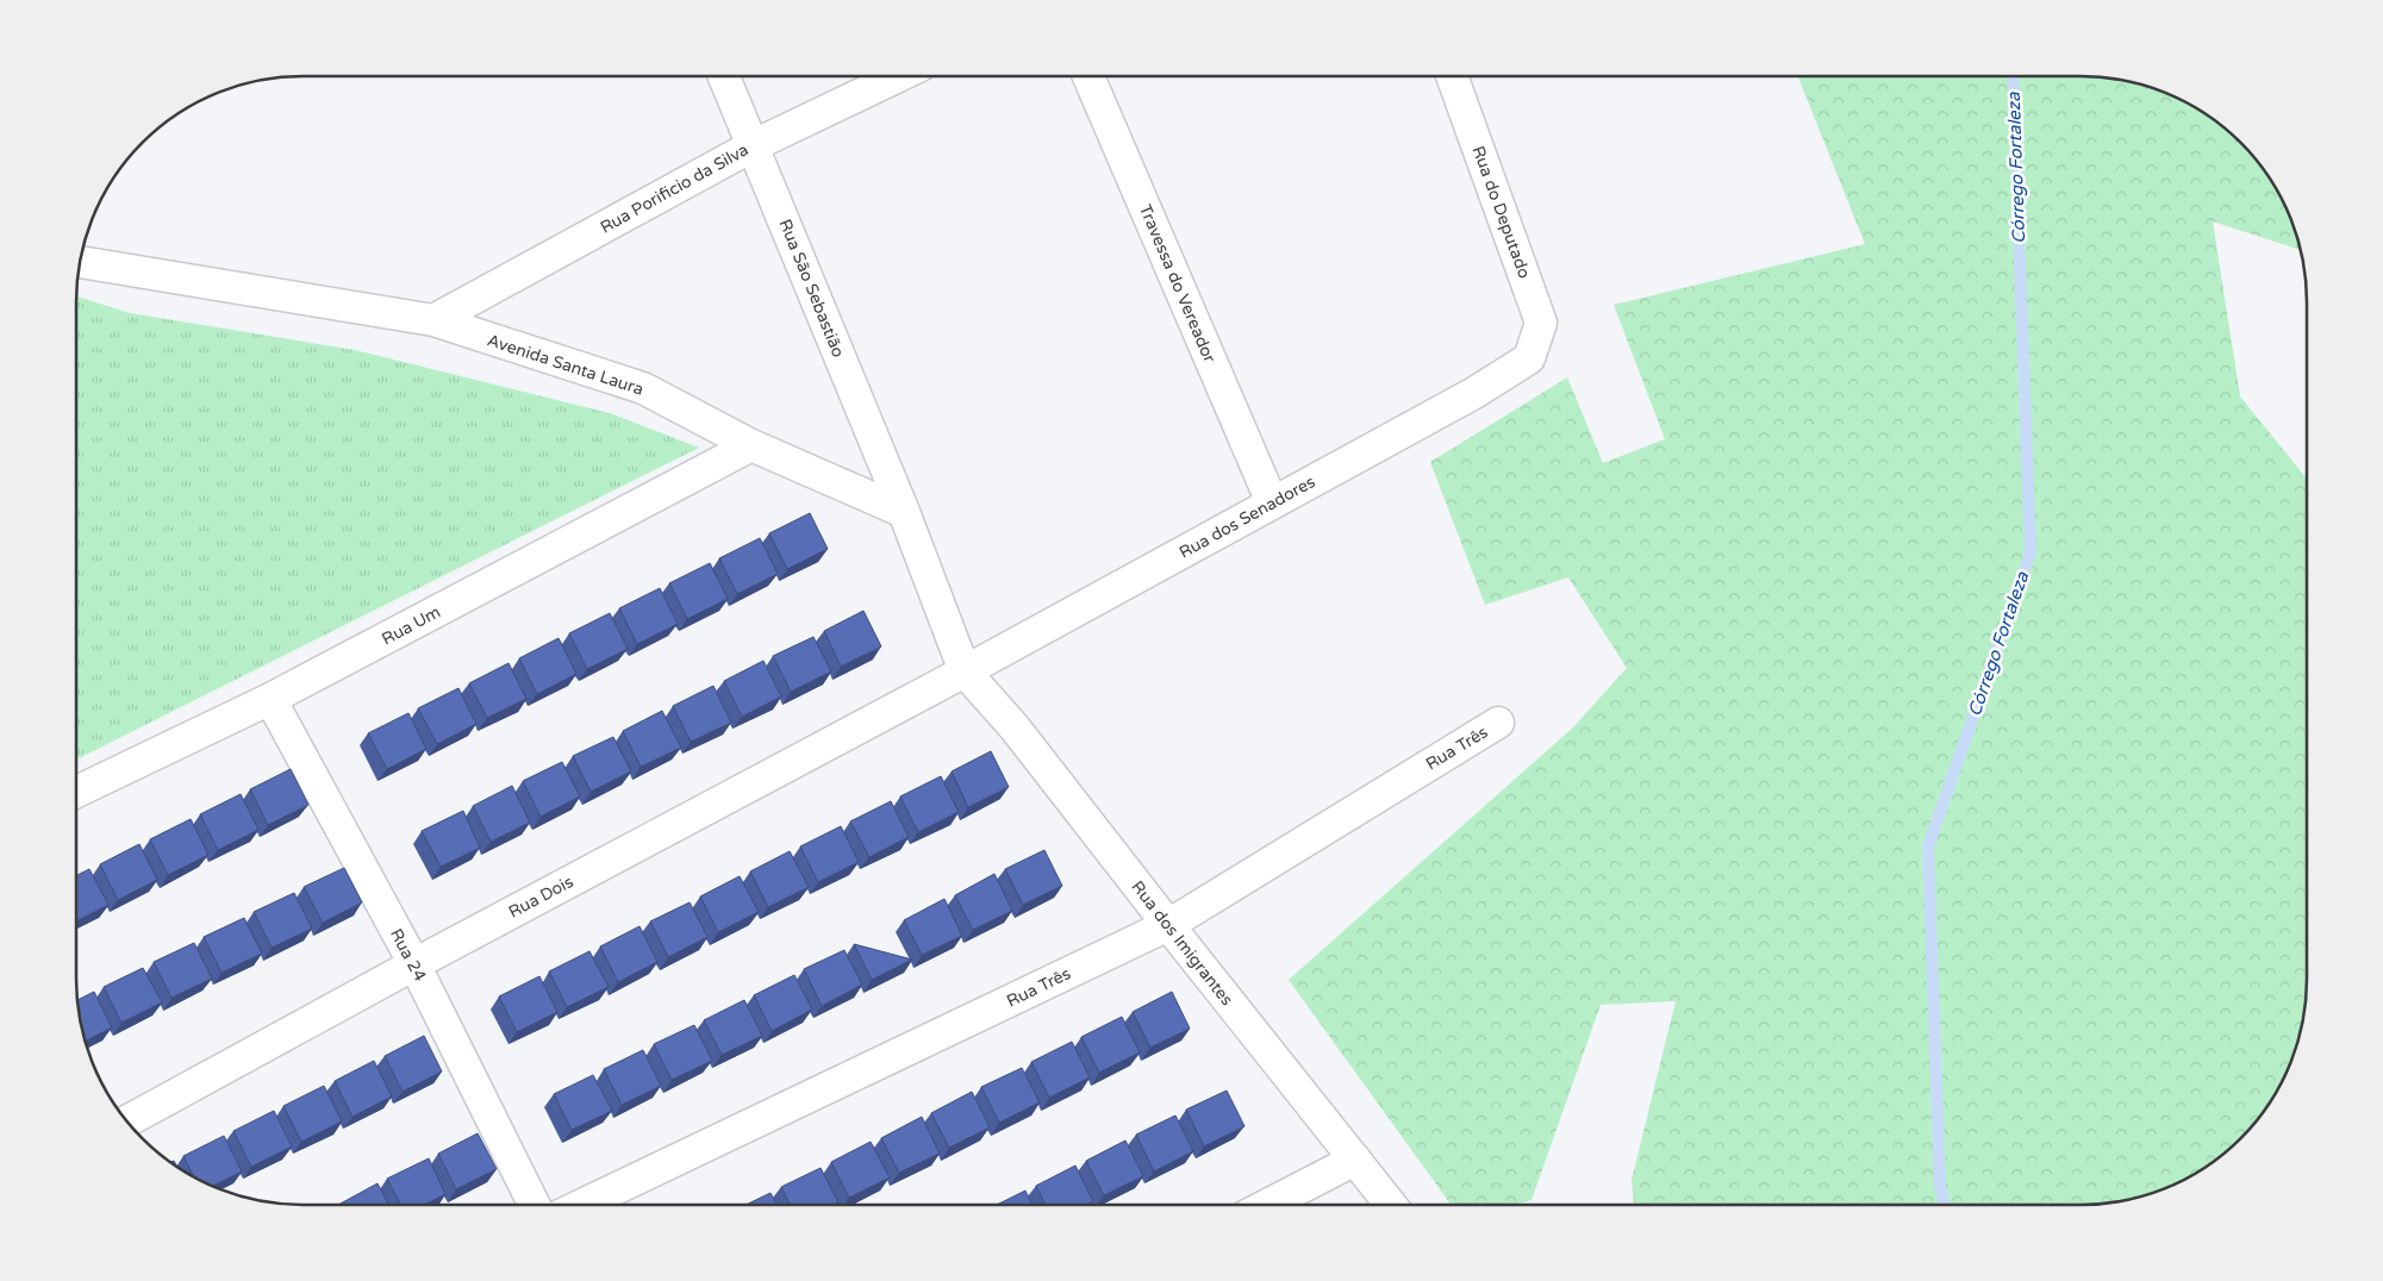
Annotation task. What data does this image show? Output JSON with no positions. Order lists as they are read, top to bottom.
{
  "streets": {
    "street": [
      "Rua Porificio da Silva",
      "Rua do Deputado",
      "Travessa do Vereador",
      "Rua São Sebastião",
      "Avenida Santa Laura",
      "Rua dos Senadores",
      "Rua Um",
      "Rua Três",
      "Rua Dois",
      "Rua dos Imigrantes",
      "Rua 24"
    ]
  },
  "crossings": [
    ["Rua Porificio da Silva", "Rua São Sebastião"],
    ["Rua Porificio da Silva", "Avenida Santa Laura"],
    ["Rua do Deputado", "Rua dos Senadores"],
    ["Travessa do Vereador", "Rua dos Senadores"],
    ["Rua São Sebastião", "Avenida Santa Laura"],
    ["Avenida Santa Laura", "Rua Um"],
    ["Rua dos Senadores", "Rua Dois"],
    ["Rua dos Senadores", "Rua dos Imigrantes"],
    ["Rua Um", "Rua 24"],
    ["Rua Três", "Rua dos Imigrantes"],
    ["Rua Dois", "Rua dos Imigrantes"],
    ["Rua Dois", "Rua 24"]
  ],
  "water": ["Córrego Fortaleza"]
}
